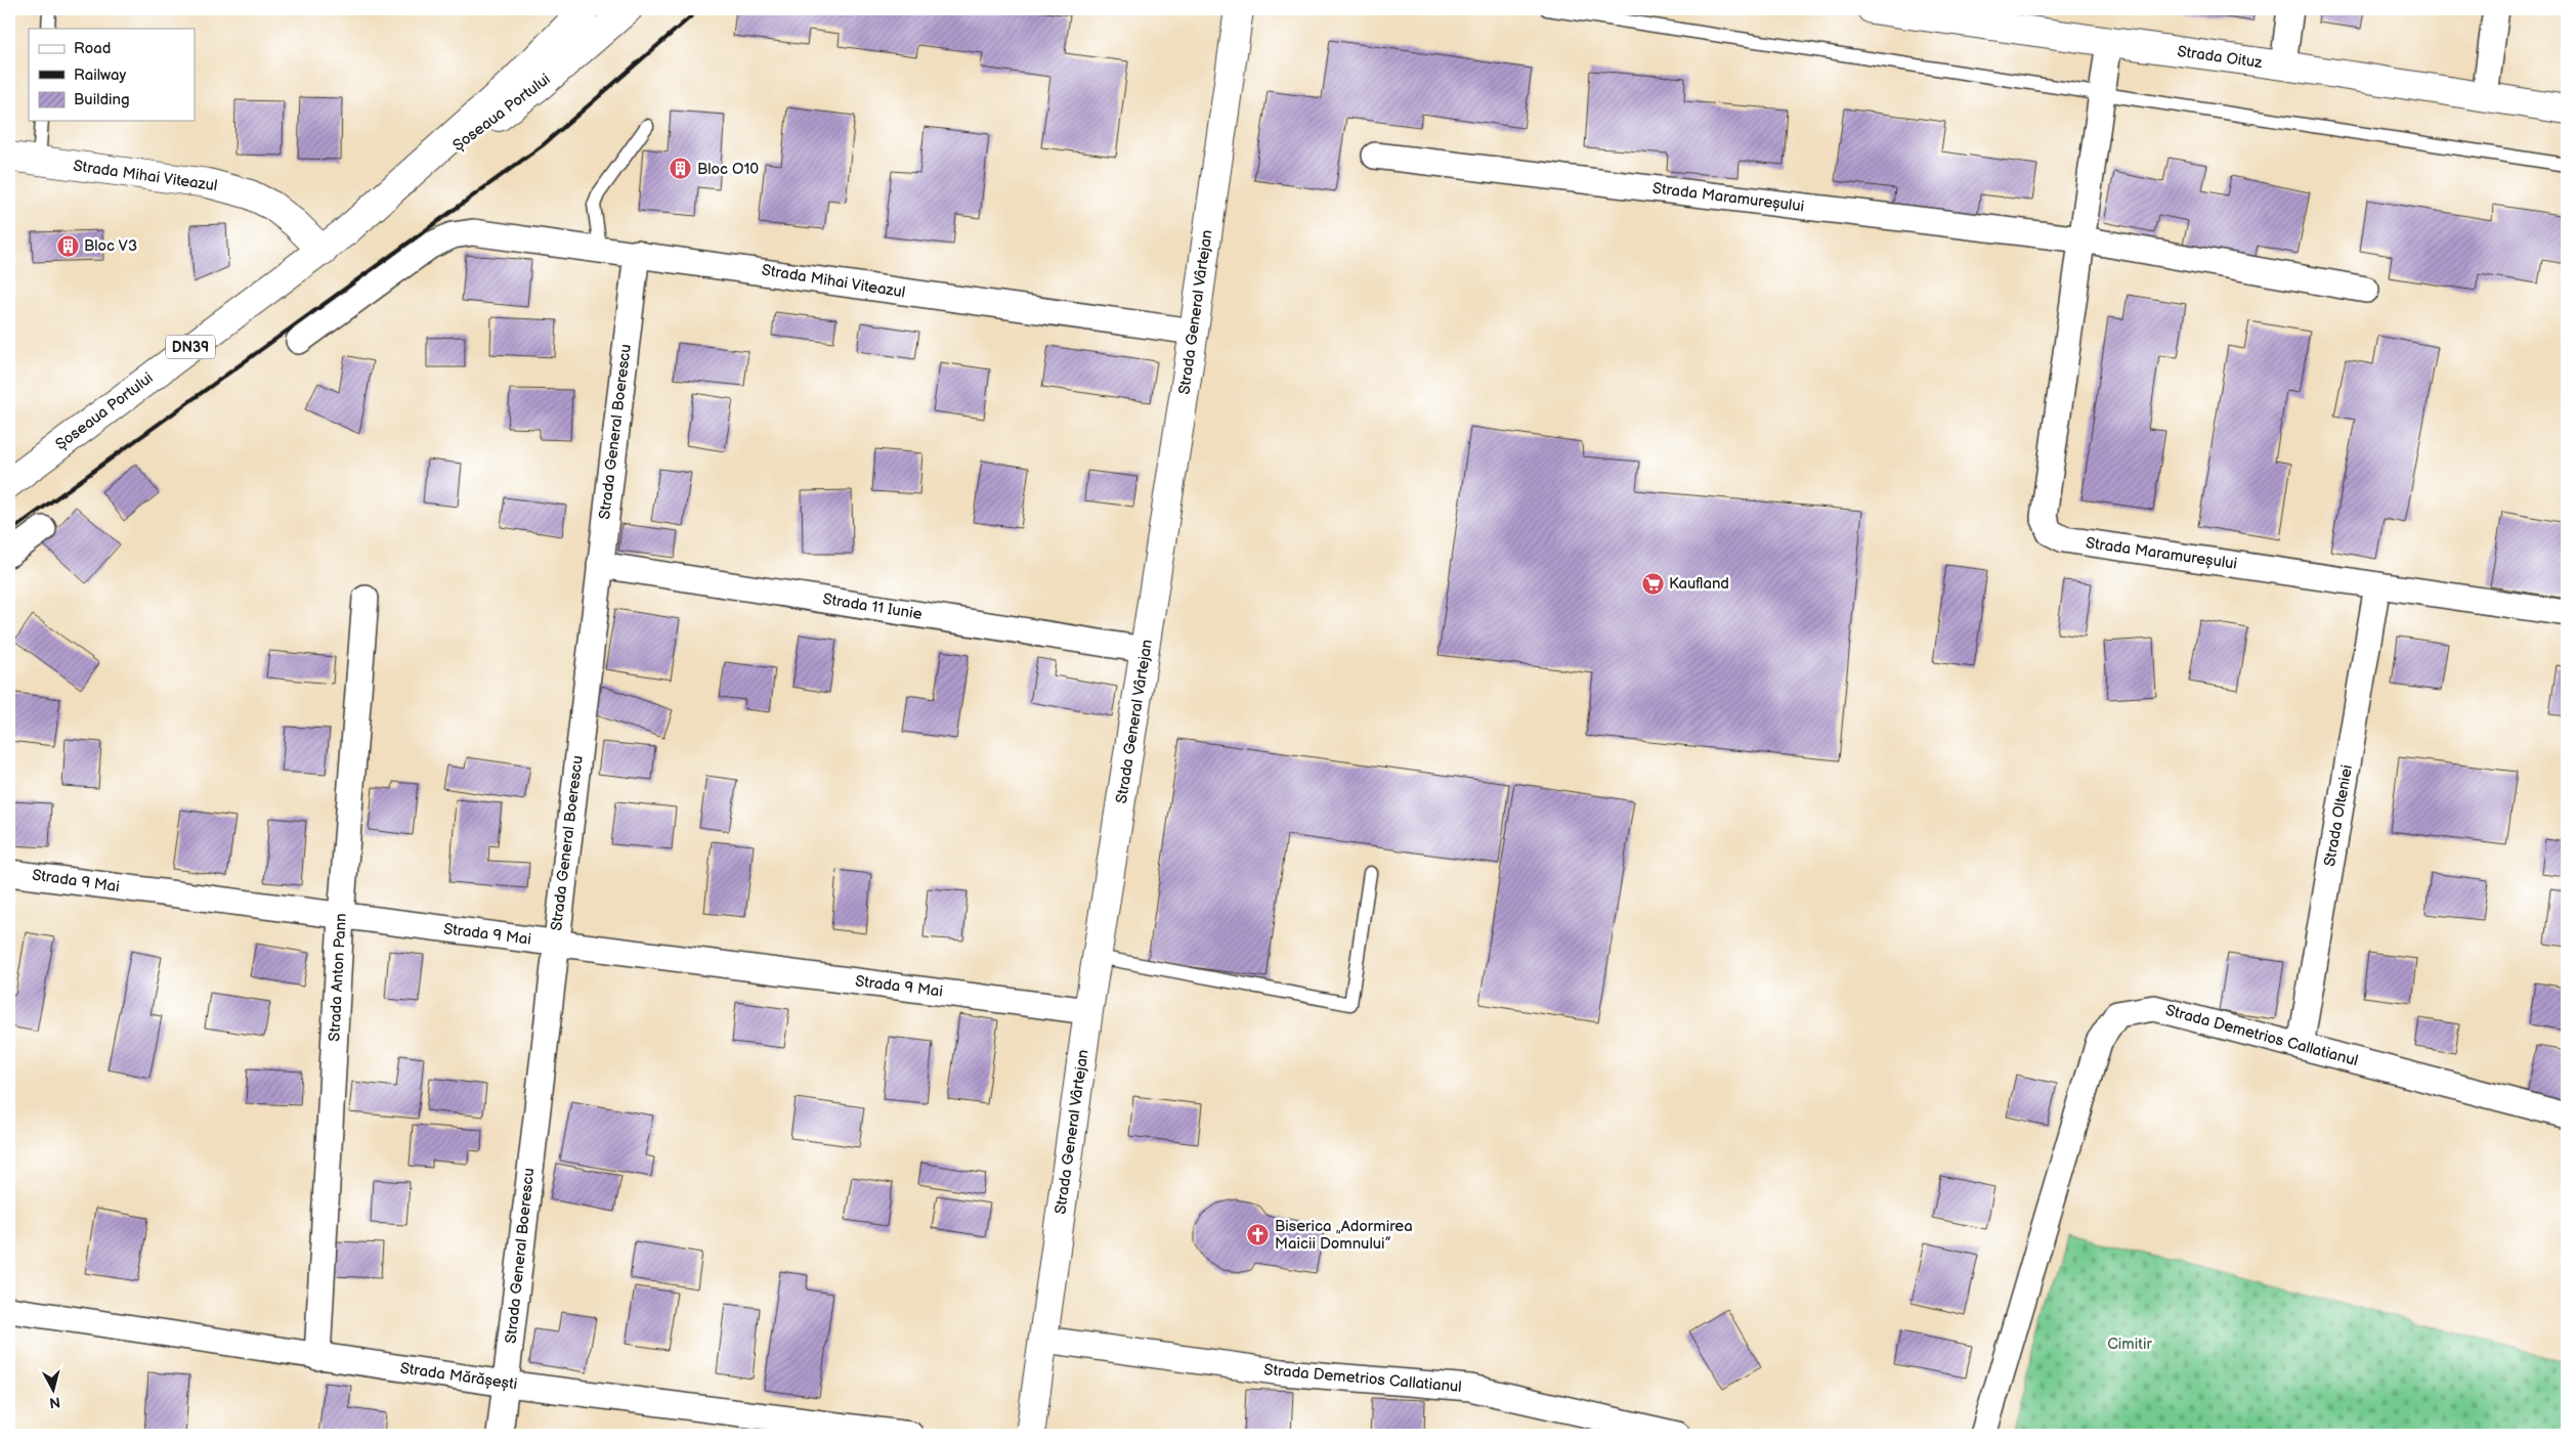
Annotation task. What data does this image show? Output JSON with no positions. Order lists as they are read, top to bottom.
{
  "streets": {
    "main road": [
      "Strada Oituz",
      "Șoseaua Portului",
      "Strada Mihai Viteazul",
      "Strada General Vârtejan",
      "DN39"
    ],
    "street": [
      "Strada Maramureșului",
      "Strada General Boerescu",
      "Strada 11 Iunie",
      "Strada Olteniei",
      "Strada 9 Mai",
      "Strada Anton Pann",
      "Strada Demetrios Callatianul",
      "Strada Mărășești"
    ]
  },
  "crossings": [
    ["Strada Oituz", "Strada Maramureșului"],
    ["Șoseaua Portului", "Strada Mihai Viteazul"],
    ["Strada Mihai Viteazul", "Strada General Vârtejan"],
    ["Strada Mihai Viteazul", "Strada General Boerescu"],
    ["Strada Maramureșului", "Strada Olteniei"],
    ["Strada General Vârtejan", "Strada 11 Iunie"],
    ["Strada General Vârtejan", "Strada 9 Mai"],
    ["Strada General Vârtejan", "Strada Demetrios Callatianul"],
    ["Strada General Boerescu", "Strada 11 Iunie"],
    ["Strada General Boerescu", "Strada 9 Mai"],
    ["Strada General Boerescu", "Strada Mărășești"],
    ["Strada Olteniei", "Strada Demetrios Callatianul"],
    ["Strada 9 Mai", "Strada Anton Pann"],
    ["Strada Anton Pann", "Strada Mărășești"]
  ],
  "parks": ["Cimitir"],
  "places": {
    "building": ["Bloc O10", "Bloc V3"],
    "supermarket": ["Kaufland"],
    "church": ["Biserica „Adormirea Maicii Domnului”"]
  },
  "legend": ["Road", "Railway", "Building"],
  "north": "bottom"
}
